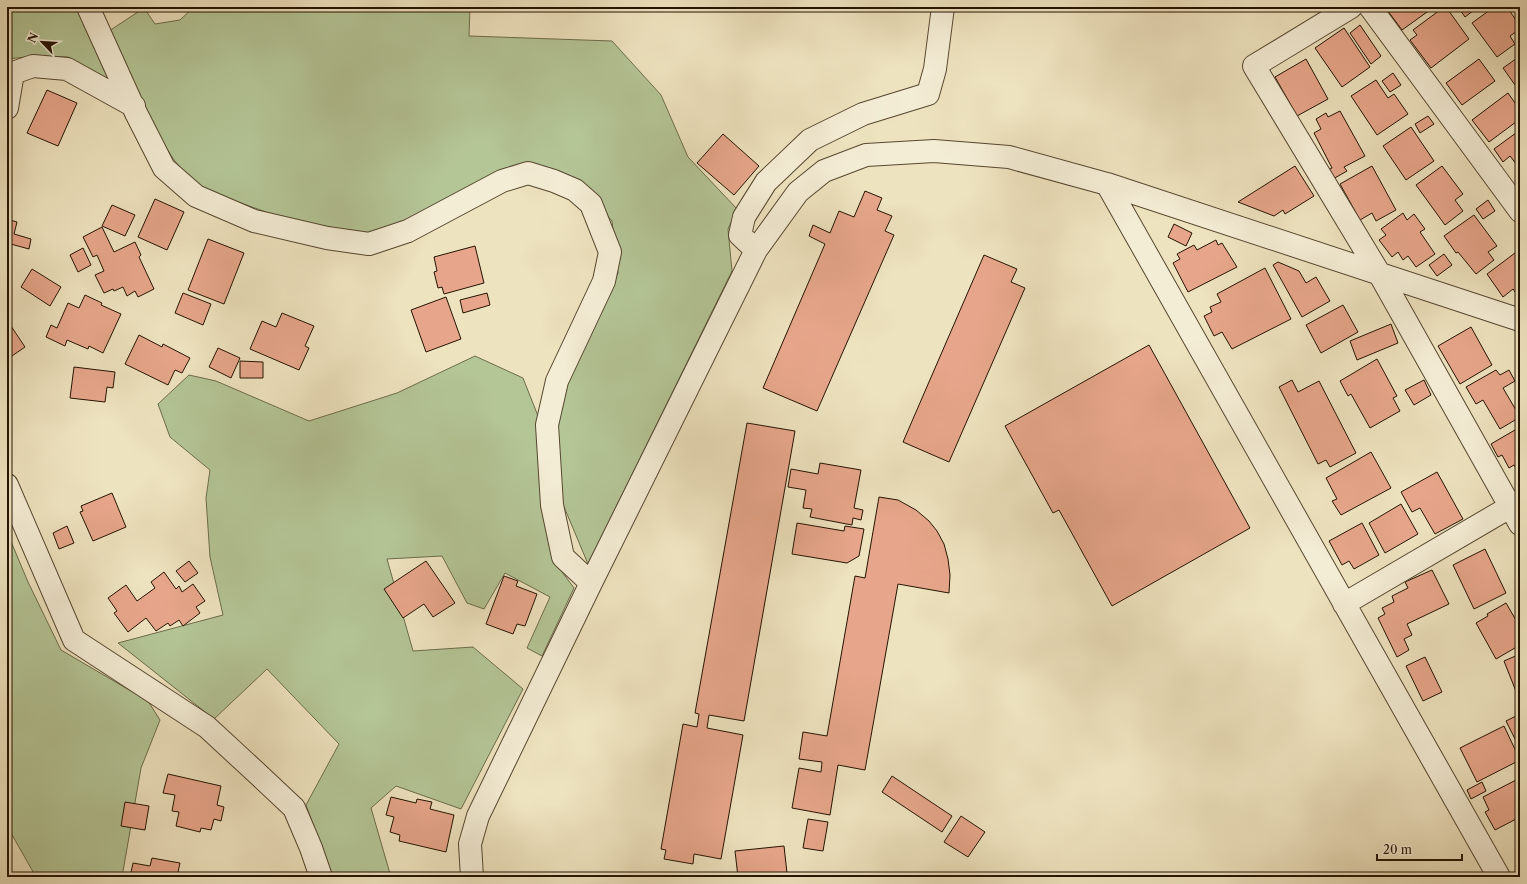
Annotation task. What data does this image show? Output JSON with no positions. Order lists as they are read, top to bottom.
{
  "scale_bar": "20 m",
  "north": "top left"
}
